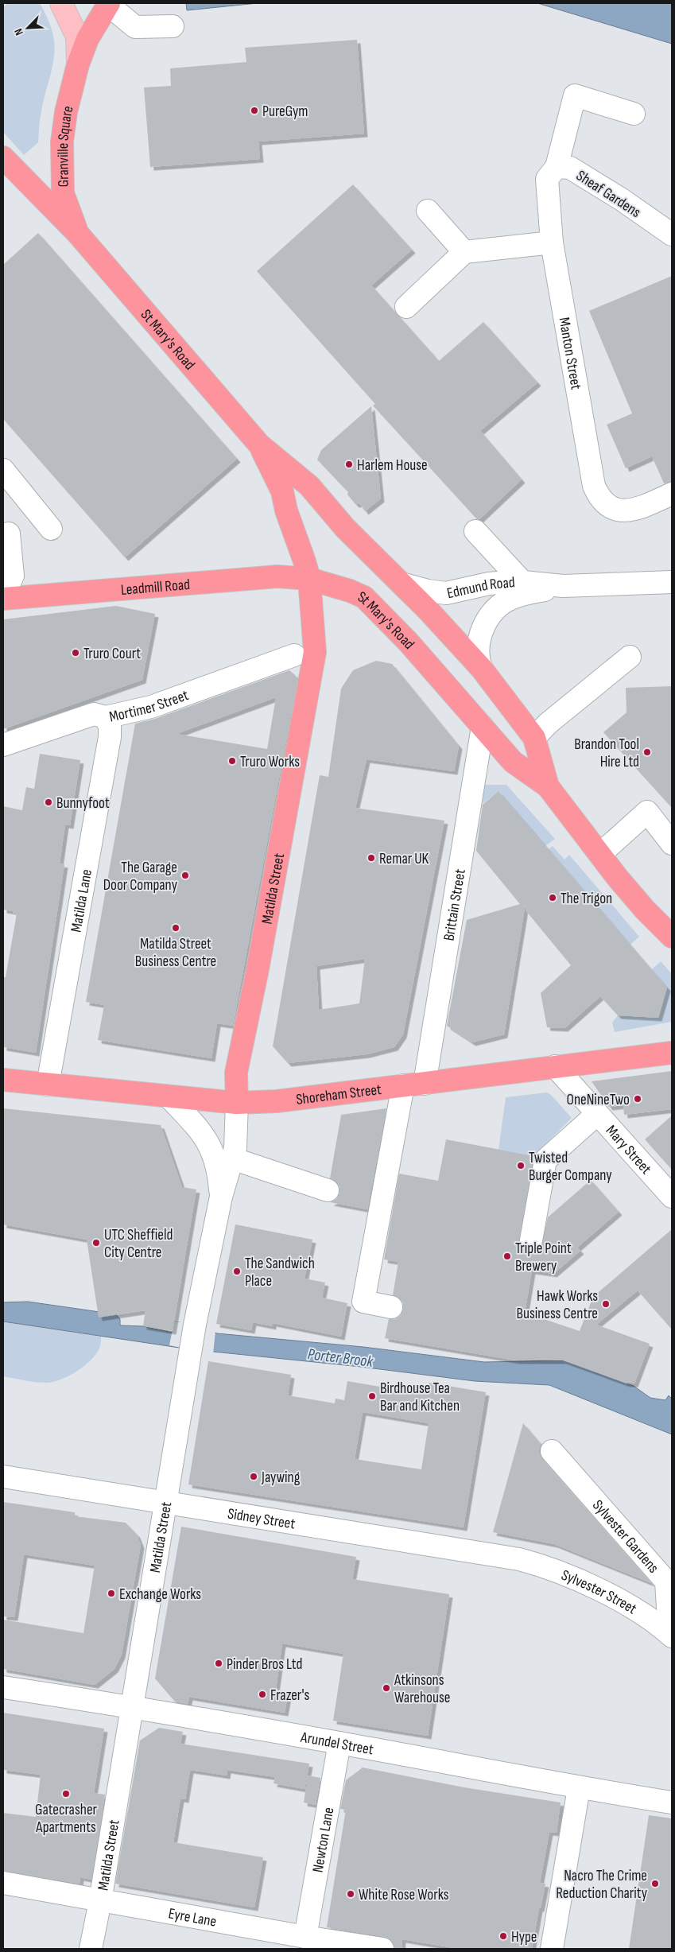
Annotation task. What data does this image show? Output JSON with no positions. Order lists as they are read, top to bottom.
{
  "streets": {
    "highway": [
      "Granville Square",
      "St Mary's Road",
      "Leadmill Road",
      "Matilda Street",
      "Shoreham Street"
    ],
    "street": [
      "Sheaf Gardens",
      "Manton Street",
      "Edmund Road",
      "Mortimer Street",
      "Matilda Lane",
      "Brittain Street",
      "Mary Street",
      "Sidney Street",
      "Sylvester Gardens",
      "Sylvester Street",
      "Arundel Street",
      "Newton Lane",
      "Eyre Lane"
    ]
  },
  "crossings": [
    ["Granville Square", "St Mary's Road"],
    ["Sheaf Gardens", "Manton Street"],
    ["St Mary's Road", "Leadmill Road"],
    ["St Mary's Road", "Edmund Road"],
    ["St Mary's Road", "Matilda Street"],
    ["St Mary's Road", "Brittain Street"],
    ["Leadmill Road", "Matilda Street"],
    ["Mortimer Street", "Matilda Lane"],
    ["Matilda Street", "Shoreham Street"],
    ["Matilda Street", "Sidney Street"],
    ["Matilda Street", "Arundel Street"],
    ["Matilda Street", "Eyre Lane"],
    ["Matilda Lane", "Shoreham Street"],
    ["Brittain Street", "Shoreham Street"],
    ["Shoreham Street", "Mary Street"],
    ["Sidney Street", "Sylvester Street"],
    ["Sylvester Gardens", "Sylvester Street"],
    ["Arundel Street", "Newton Lane"],
    ["Newton Lane", "Eyre Lane"]
  ],
  "water": ["Porter Brook"],
  "places": [
    "PureGym",
    "Harlem House",
    "Truro Court",
    "Brandon Tool Hire Ltd",
    "Truro Works",
    "Bunnyfoot",
    "Remar UK",
    "The Garage Door Company",
    "The Trigon",
    "Matilda Street Business Centre",
    "OneNineTwo",
    "Twisted Burger Company",
    "UTC Sheffield City Centre",
    "Triple Point Brewery",
    "The Sandwich Place",
    "Hawk Works Business Centre",
    "Birdhouse Tea Bar and Kitchen",
    "Jaywing",
    "Exchange Works",
    "Pinder Bros Ltd",
    "Atkinsons Warehouse",
    "Frazer's",
    "Gatecrasher Apartments",
    "Nacro The Crime Reduction Charity",
    "White Rose Works",
    "Hype"
  ],
  "north": "bottom left"
}
